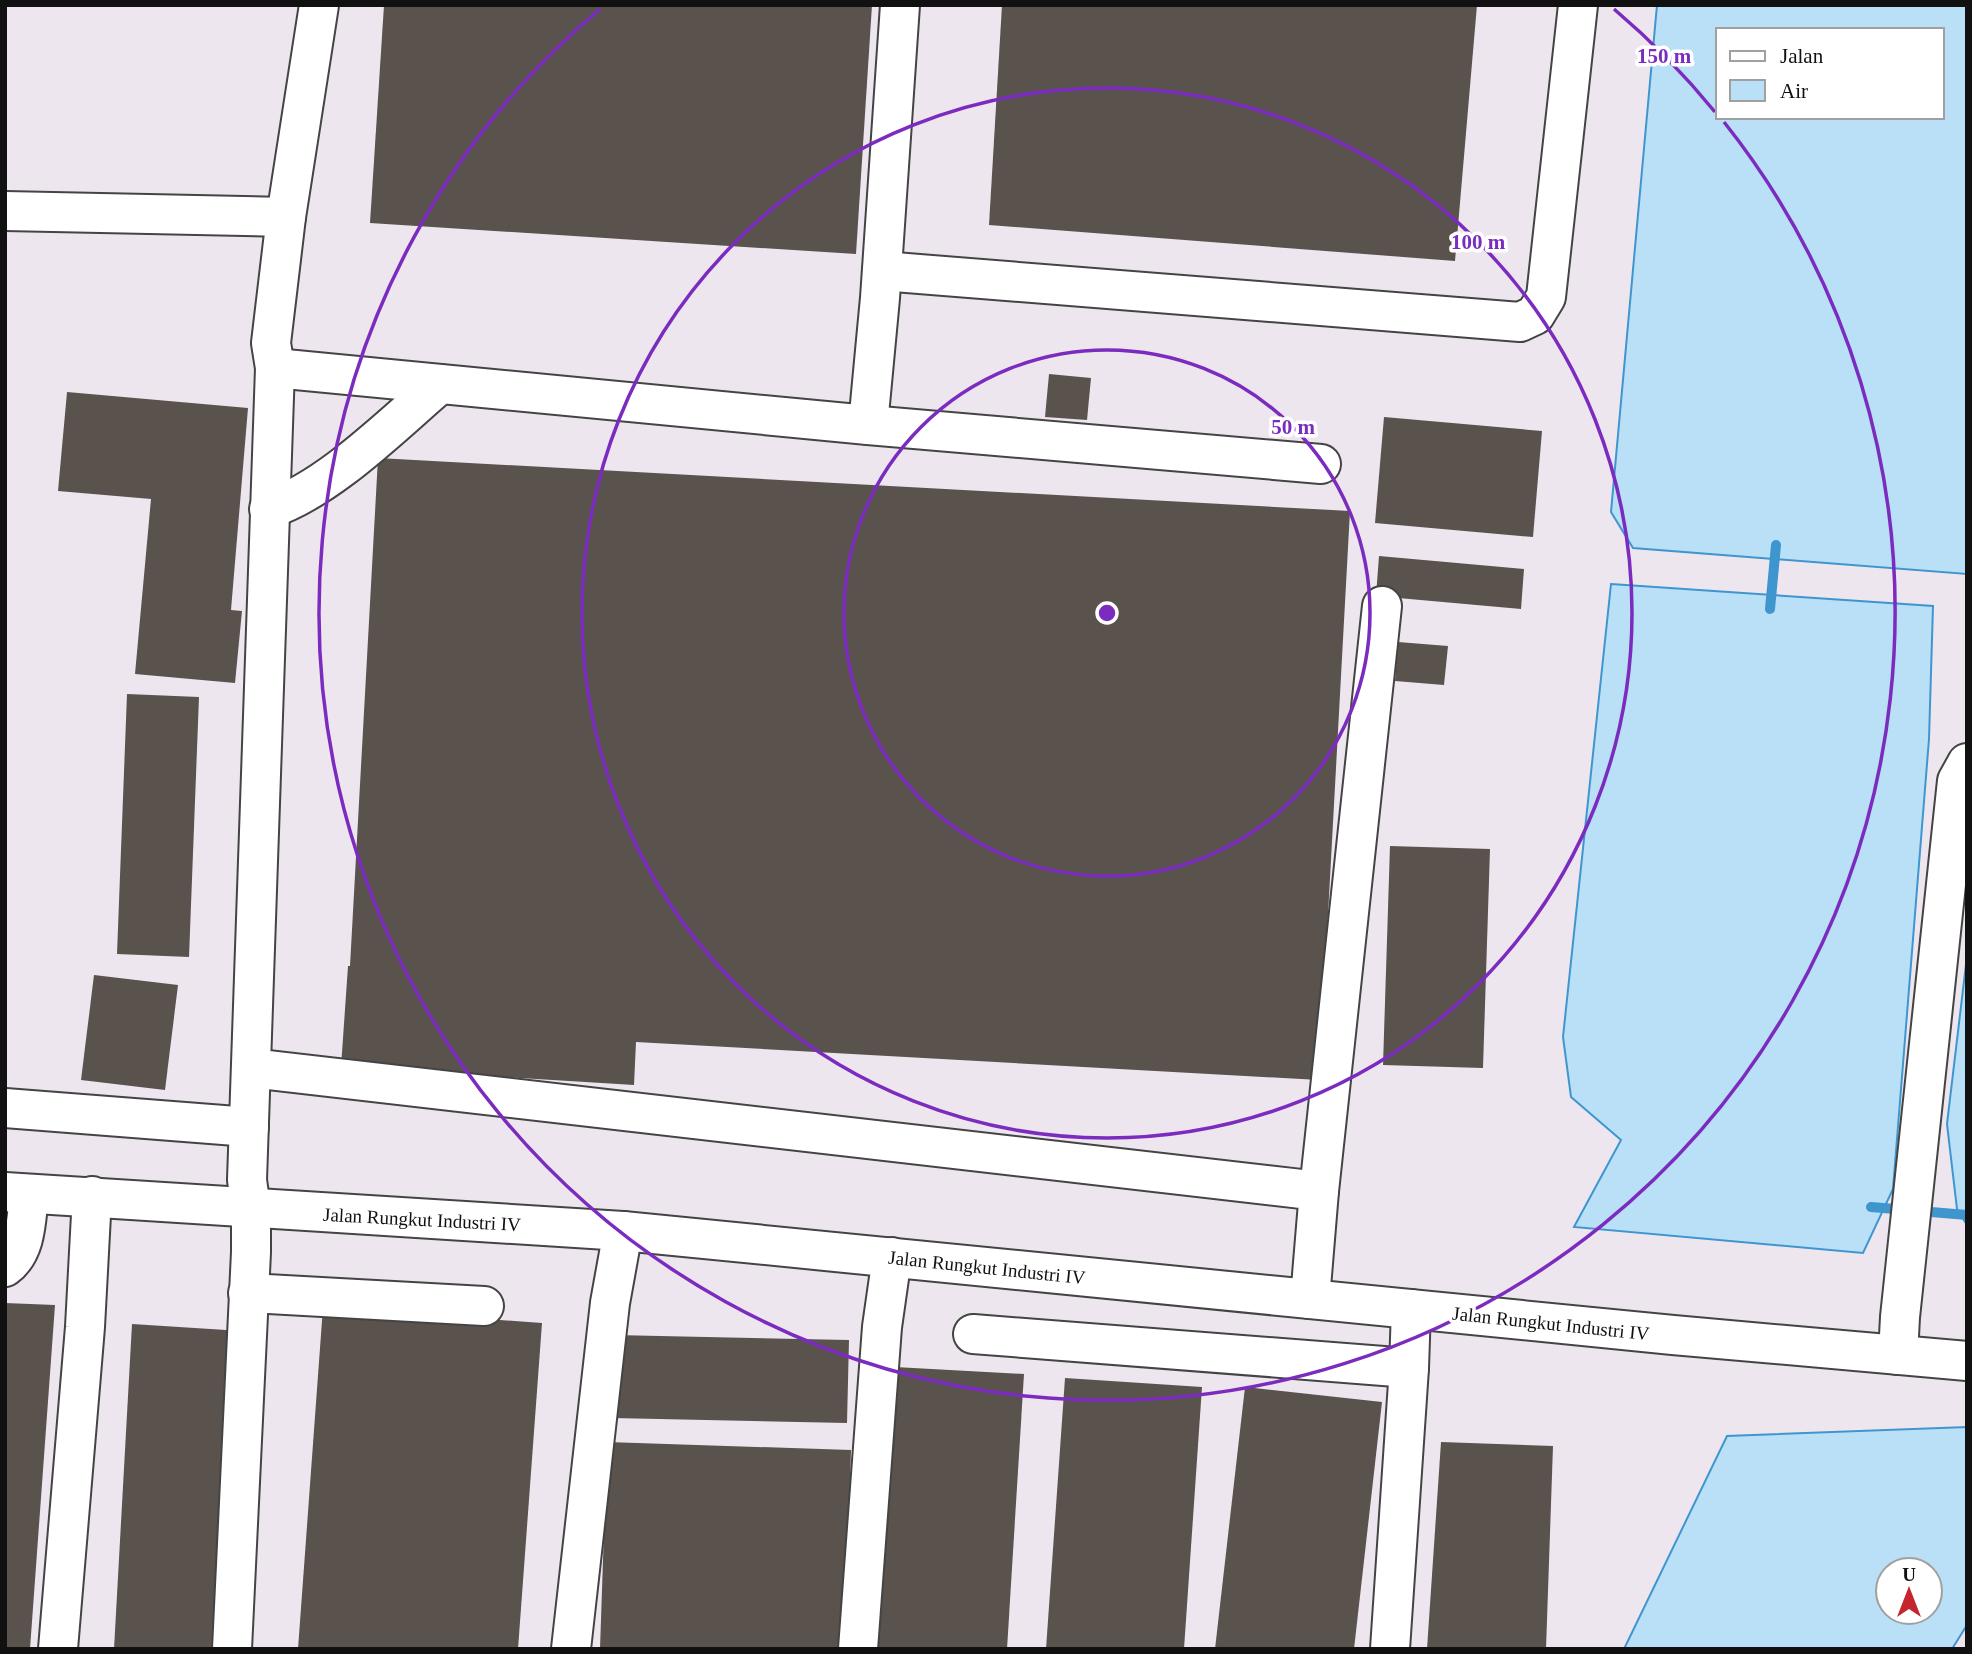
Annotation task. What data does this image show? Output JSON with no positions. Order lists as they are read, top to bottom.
{
  "streets": {
    "street": ["Jalan Rungkut Industri IV"]
  },
  "legend": ["Jalan", "Air"],
  "north": "top",
  "rings": ["150 m", "100 m", "50 m"]
}
